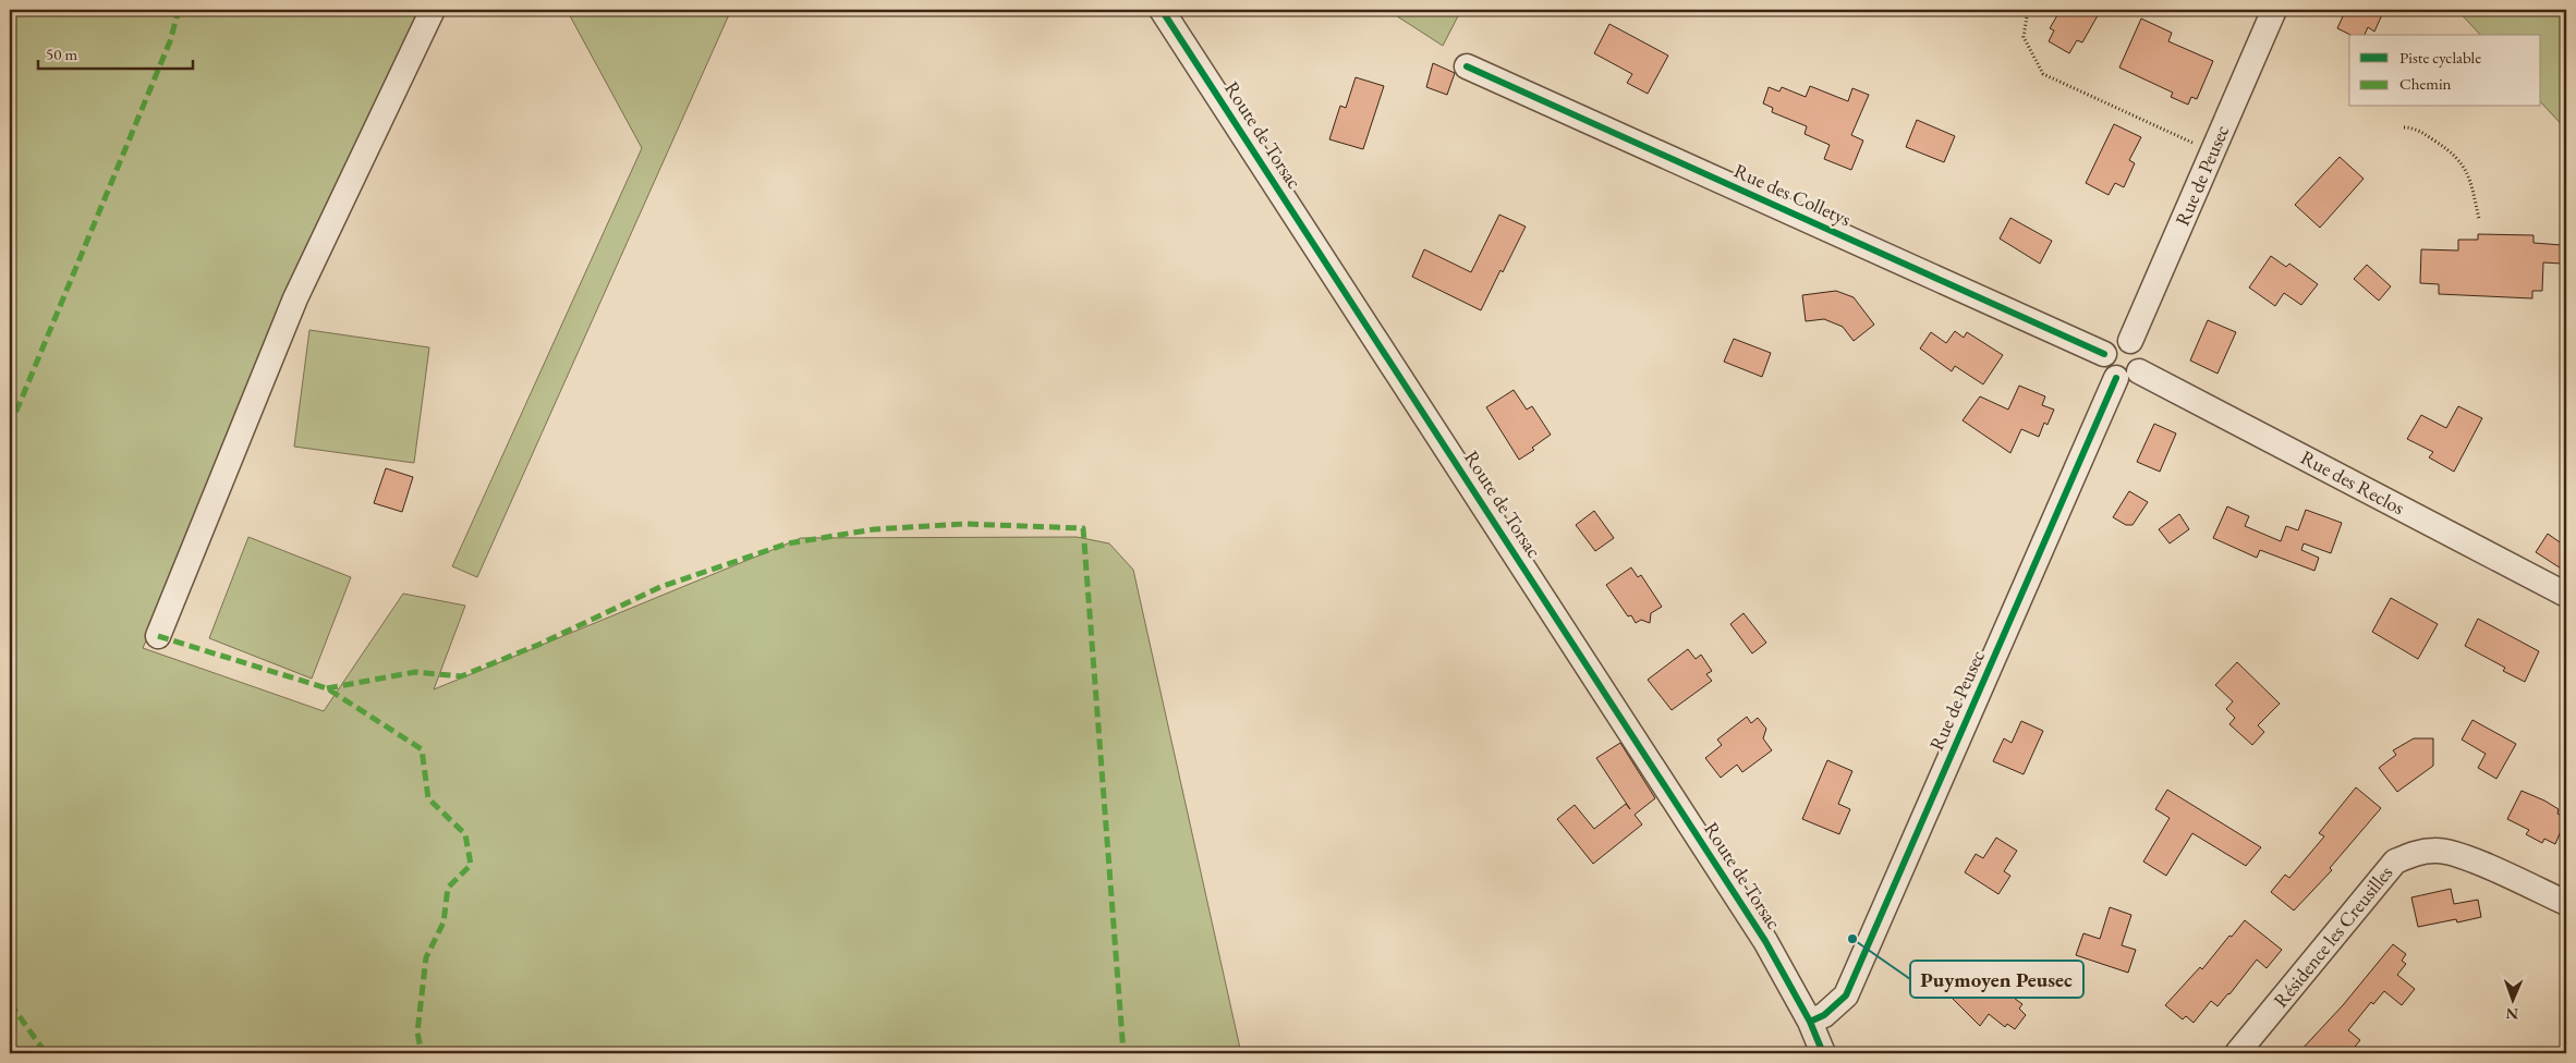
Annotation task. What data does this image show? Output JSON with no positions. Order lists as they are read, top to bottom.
{
  "streets": {
    "street": [
      "Route de Torsac",
      "Rue de Peusec",
      "Rue des Colletys",
      "Rue des Reclos",
      "Résidence les Creusilles"
    ]
  },
  "crossings": [
    ["Route de Torsac", "Rue de Peusec"],
    ["Rue de Peusec", "Rue des Colletys"],
    ["Rue de Peusec", "Rue des Reclos"],
    ["Rue des Colletys", "Rue des Reclos"]
  ],
  "places": ["Puymoyen Peusec"],
  "legend": ["Piste cyclable", "Chemin"],
  "scale_bar": "50 m",
  "north": "bottom"
}
